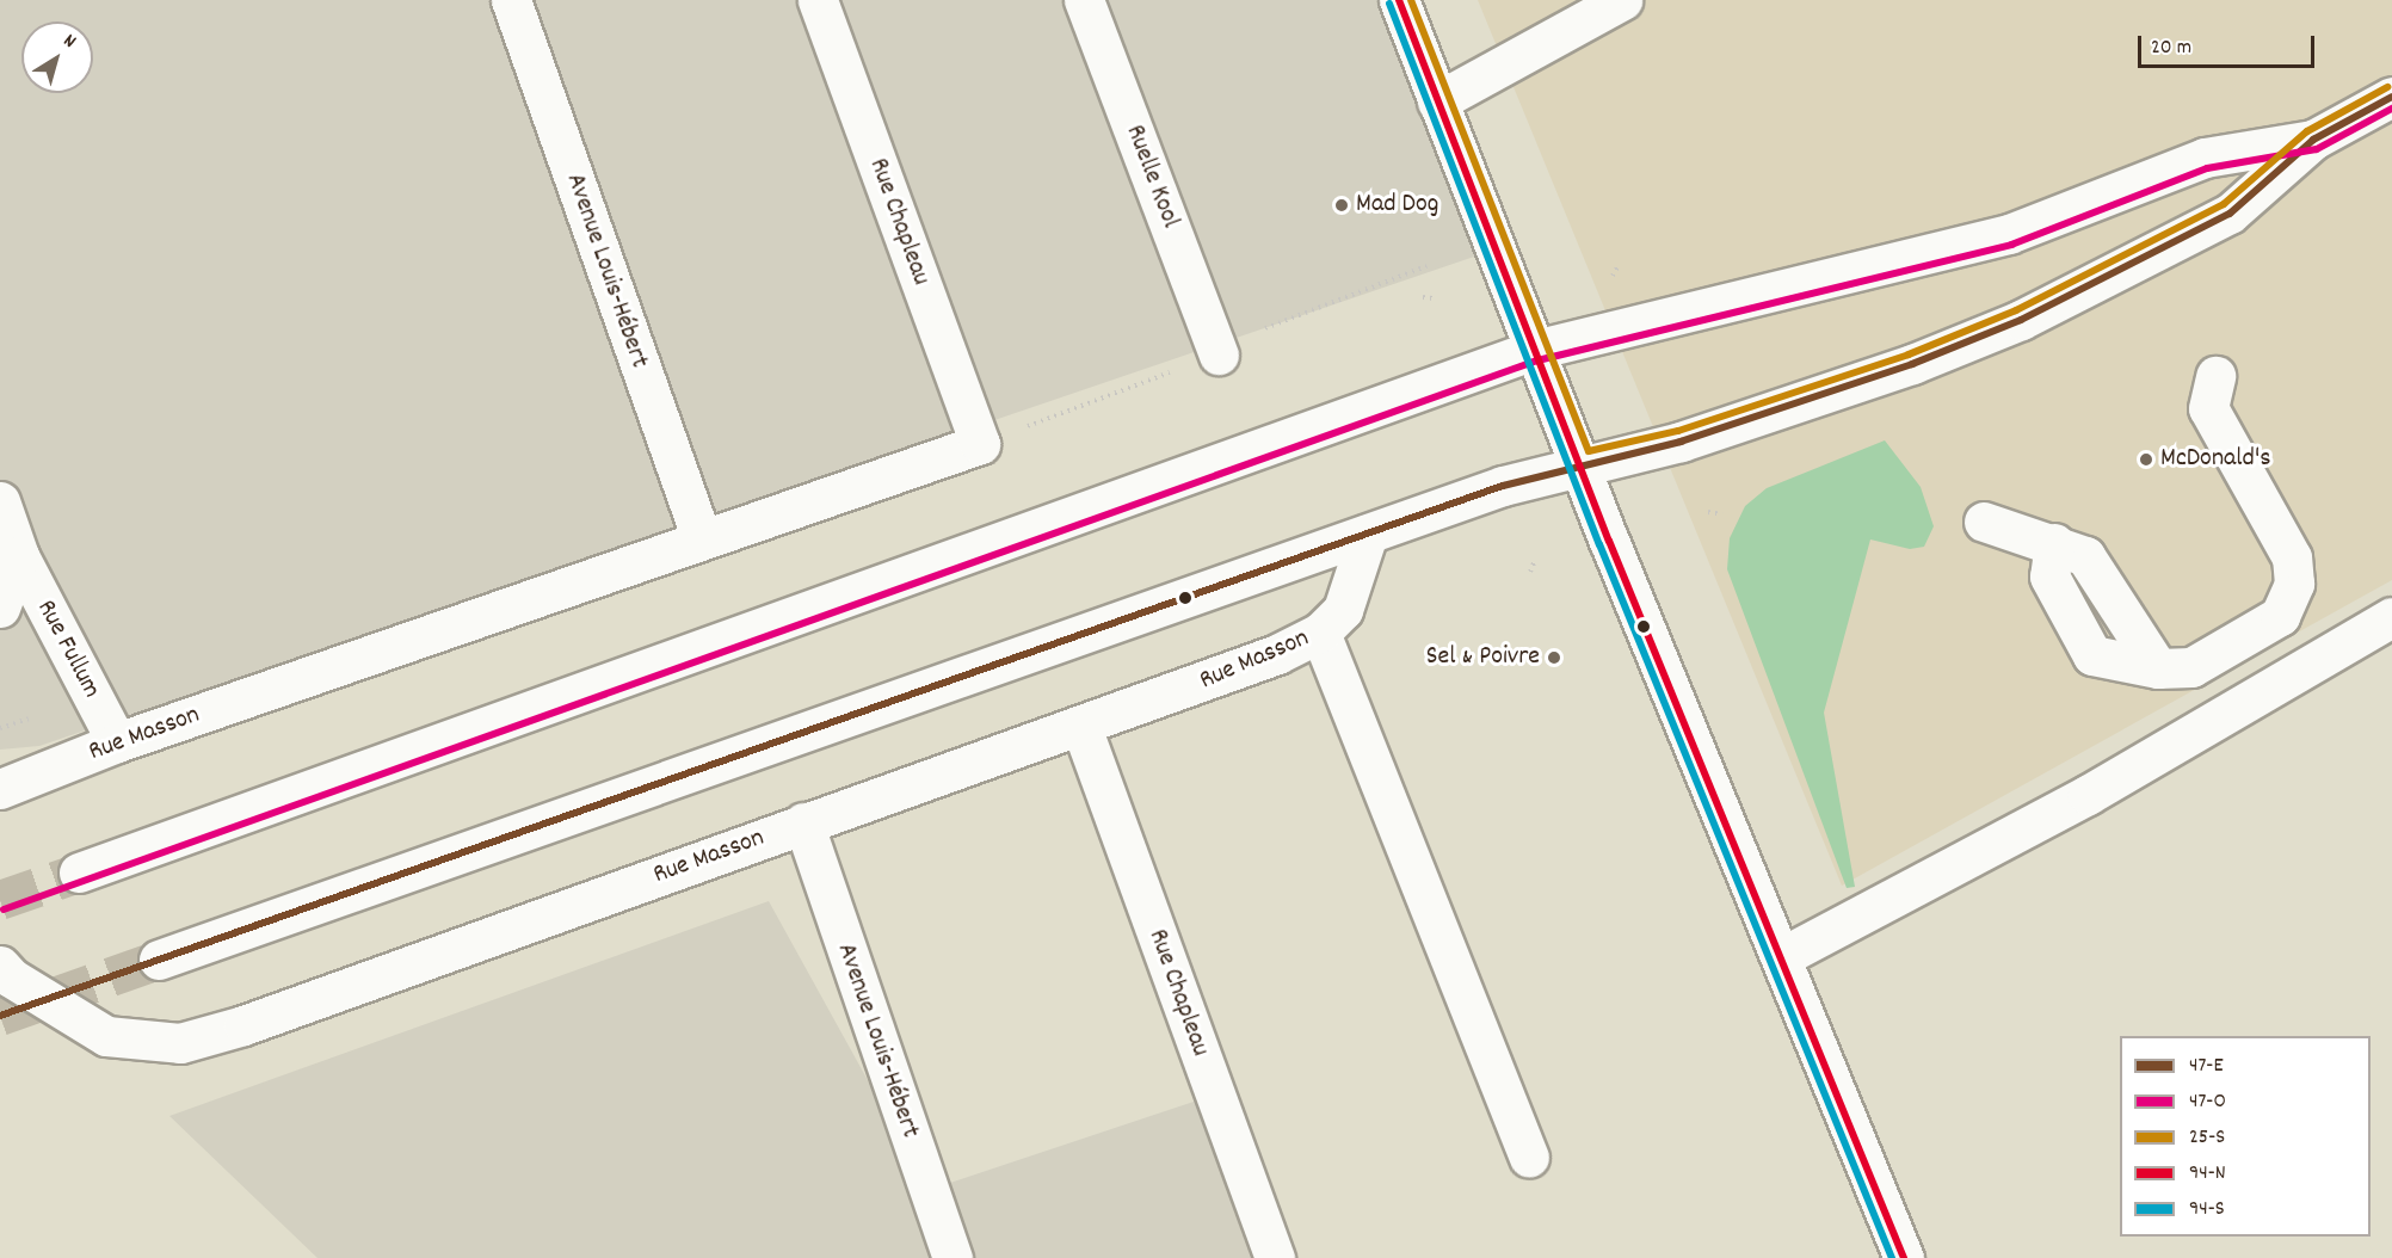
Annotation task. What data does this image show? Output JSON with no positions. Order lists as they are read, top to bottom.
{
  "streets": {
    "street": [
      "Ruelle Kool",
      "Rue Chapleau",
      "Avenue Louis-Hébert",
      "Rue Fullum",
      "Rue Masson"
    ]
  },
  "crossings": [
    ["Rue Chapleau", "Rue Masson"],
    ["Avenue Louis-Hébert", "Rue Masson"],
    ["Rue Fullum", "Rue Masson"]
  ],
  "places": ["Mad Dog", "McDonald's", "Sel & Poivre"],
  "lines": [
    "transit line 25-S",
    "transit line 94-N",
    "transit line 94-S",
    "transit line 47-E",
    "transit line 47-O"
  ],
  "legend": [
    "47-E",
    "47-O",
    "25-S",
    "94-N",
    "94-S"
  ],
  "scale_bar": "20 m",
  "north": "top right"
}
